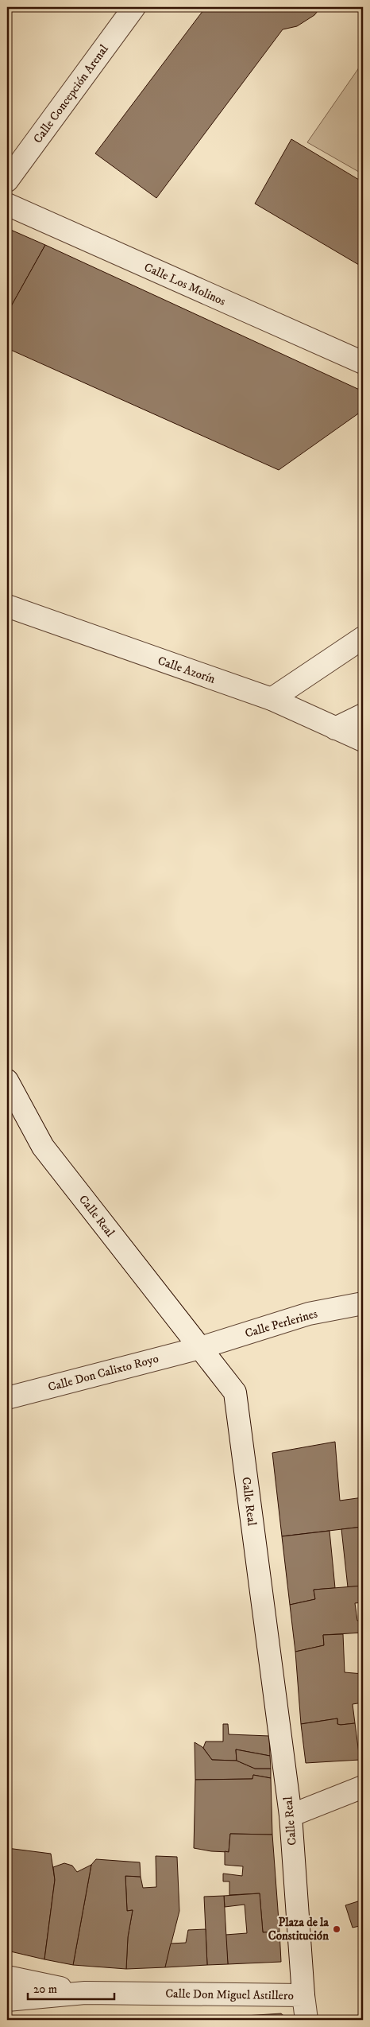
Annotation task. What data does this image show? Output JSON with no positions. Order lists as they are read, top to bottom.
{
  "streets": {
    "street": [
      "Calle Concepción Arenal",
      "Calle Los Molinos",
      "Calle Azorín",
      "Calle Real",
      "Calle Perlerines",
      "Calle Don Calixto Royo",
      "Calle Don Miguel Astillero"
    ]
  },
  "crossings": [
    ["Calle Real", "Calle Perlerines"],
    ["Calle Real", "Calle Don Calixto Royo"],
    ["Calle Real", "Calle Don Miguel Astillero"],
    ["Calle Perlerines", "Calle Don Calixto Royo"]
  ],
  "places": ["Plaza de la Constitución"],
  "scale_bar": "20 m"
}
